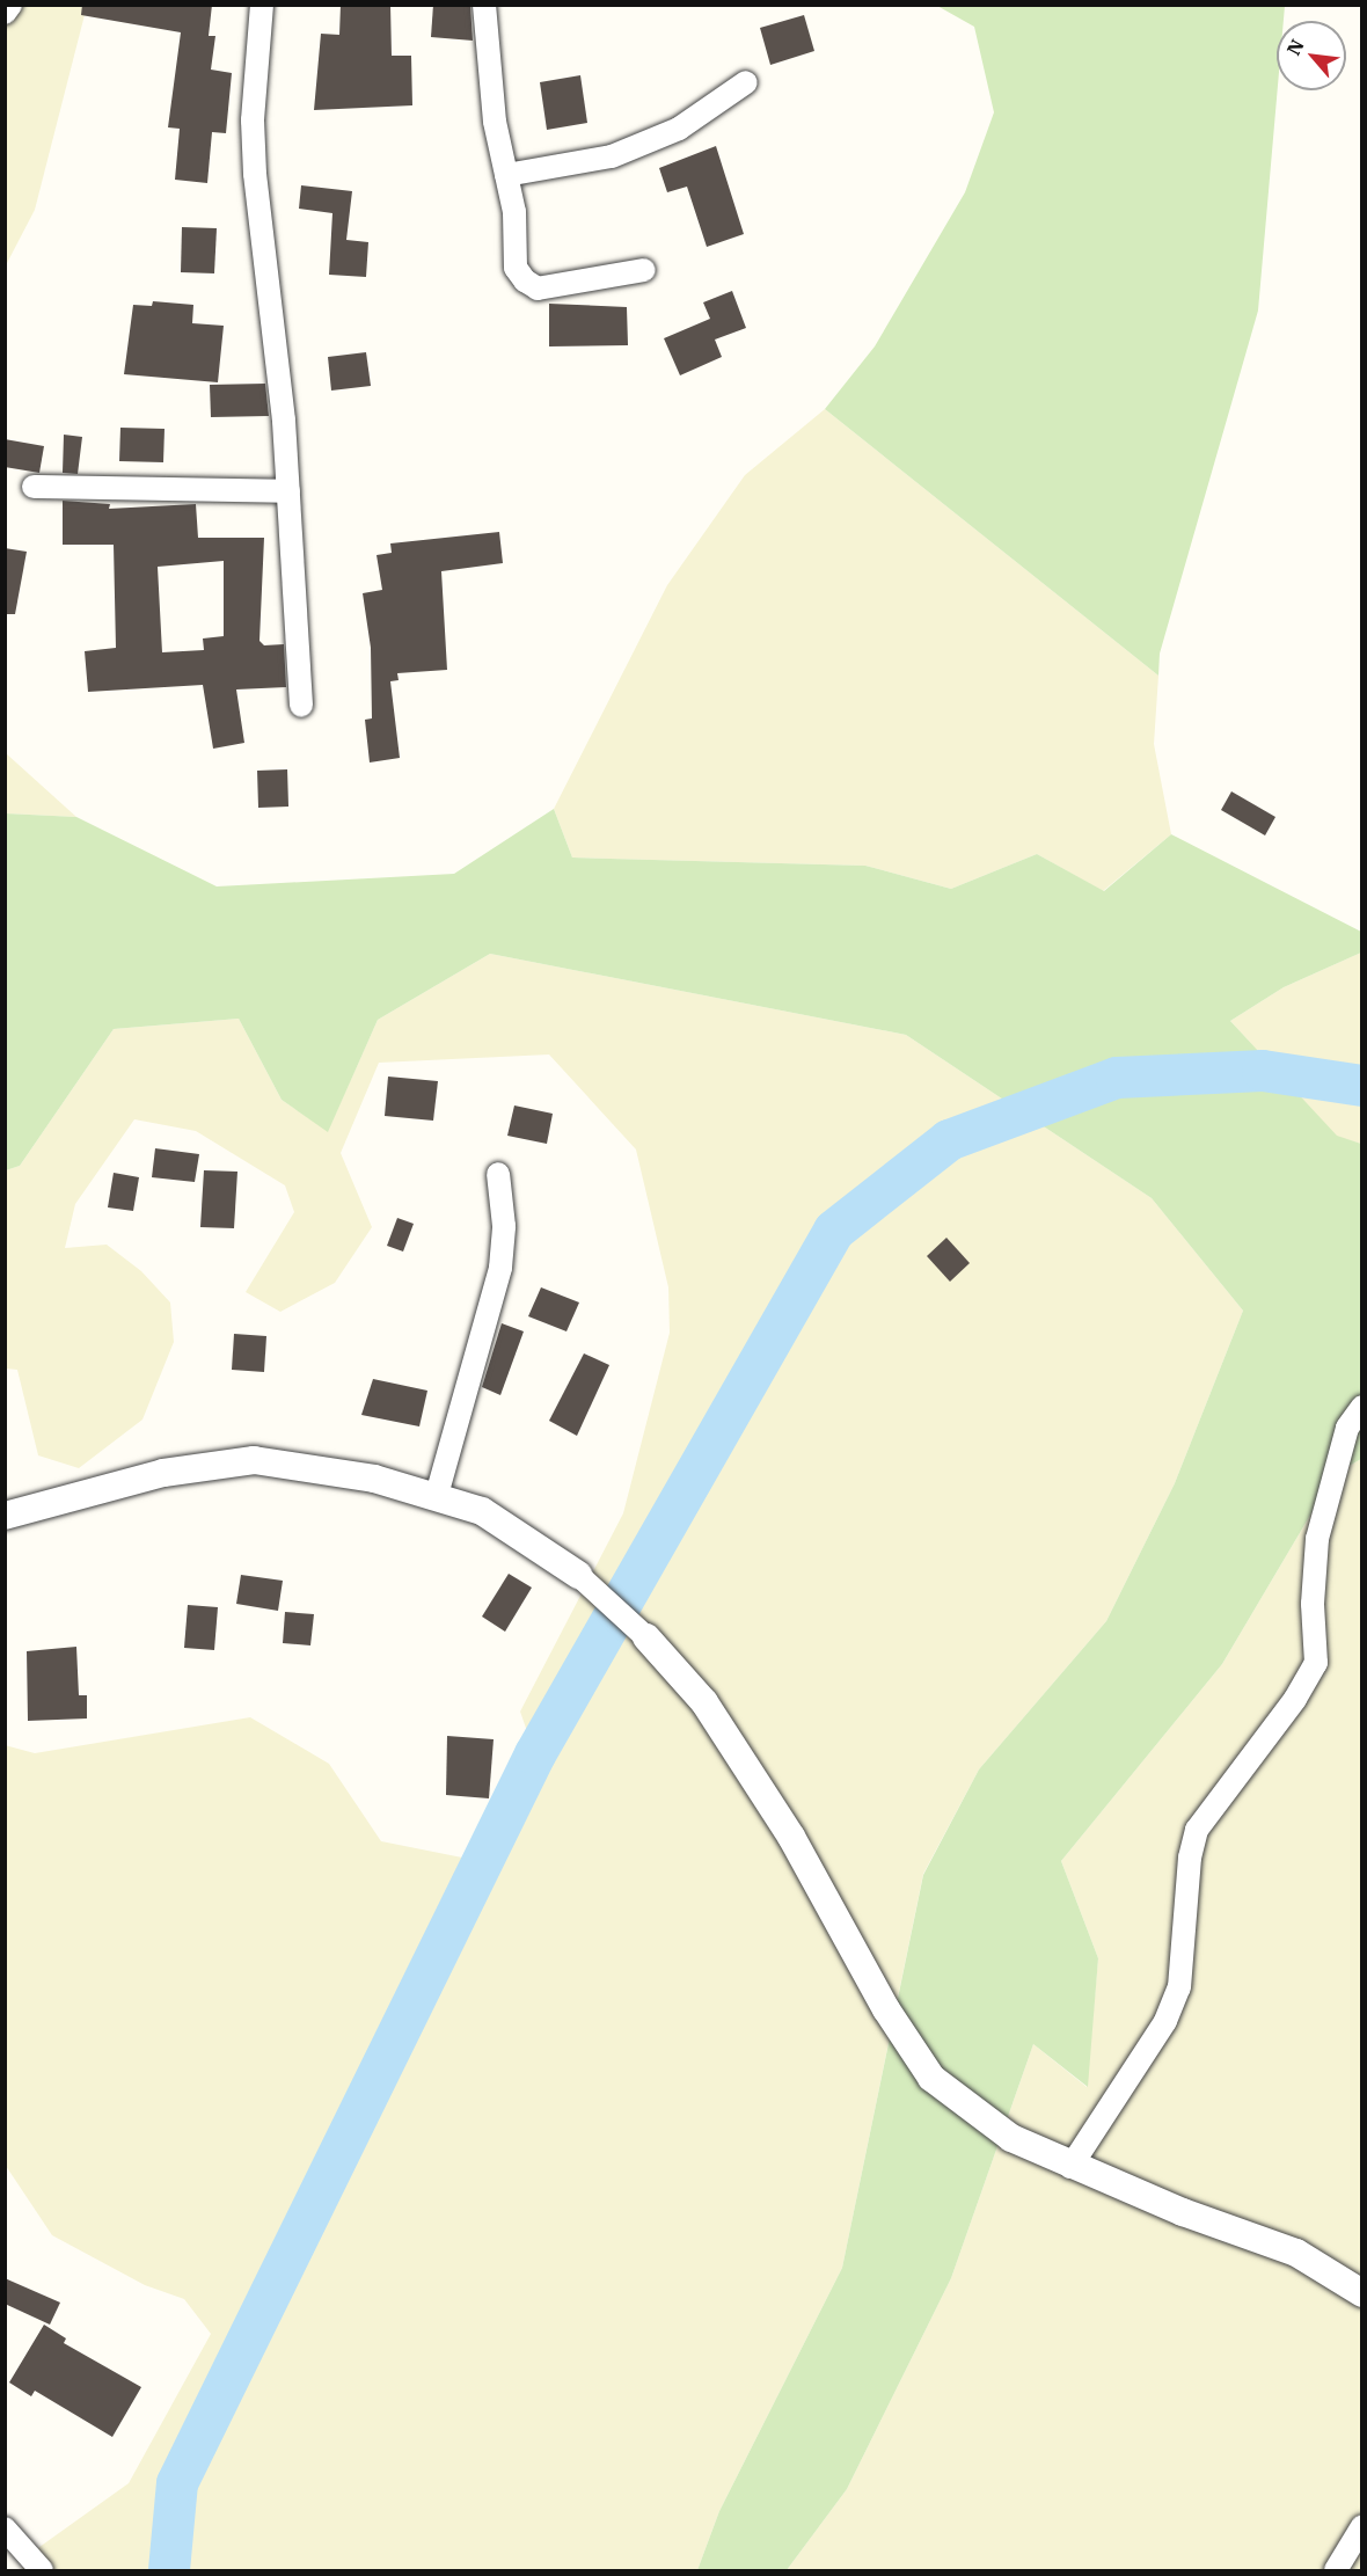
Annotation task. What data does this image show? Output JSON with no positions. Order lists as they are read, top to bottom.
{
  "north": "top left"
}
